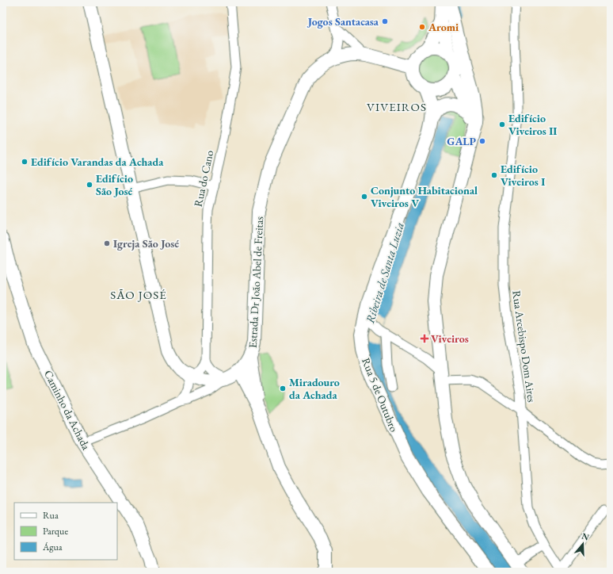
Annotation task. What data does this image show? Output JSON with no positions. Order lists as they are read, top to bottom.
{
  "streets": {
    "street": [
      "Rua do Cano",
      "Estrada Dr João Abel de Freitas",
      "Rua Arcebispo Dom Aires",
      "Rua 5 de Outubro",
      "Caminho da Achada"
    ]
  },
  "crossings": [
    ["Estrada Dr João Abel de Freitas", "Rua 5 de Outubro"]
  ],
  "districts": ["VIVEIROS", "SÃO JOSÉ"],
  "water": ["Ribeira de Santa Luzia"],
  "places": {
    "other": [
      "Jogos Santacasa",
      "Aromi",
      "Edifício Viveiros II",
      "GALP",
      "Edifício Varandas da Achada",
      "Edifício Viveiros I",
      "Edifício São José",
      "Conjunto Habitacional Viveiros V",
      "Igreja São José",
      "Miradouro da Achada"
    ],
    "health": ["Viveiros"]
  },
  "legend": ["Rua", "Parque", "Água"],
  "north": "top"
}
